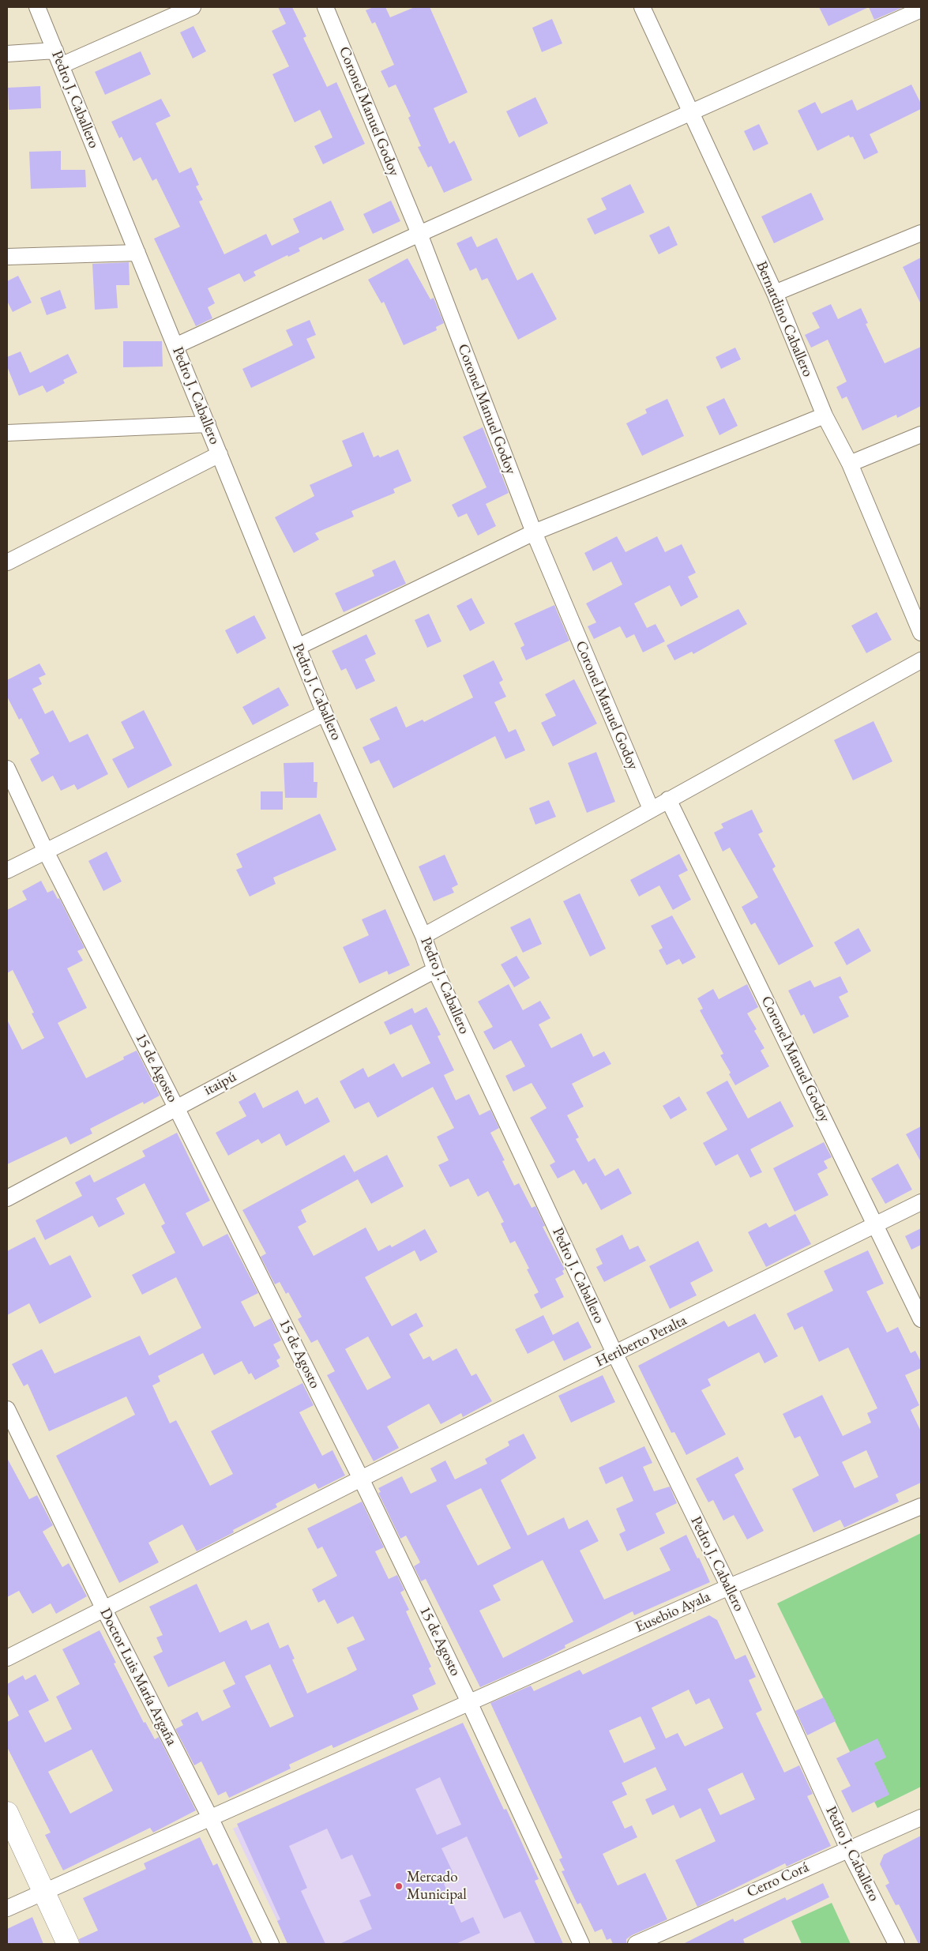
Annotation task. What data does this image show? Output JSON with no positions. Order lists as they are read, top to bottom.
{
  "streets": {
    "street": [
      "Pedro J. Caballero",
      "Coronel Manuel Godoy",
      "Bernardino Caballero",
      "15 de Agosto",
      "itaipú",
      "Heriberto Peralta",
      "Eusebio Ayala",
      "Doctor Luis María Argaña",
      "Cerro Corá"
    ]
  },
  "crossings": [
    ["Pedro J. Caballero", "itaipú"],
    ["Pedro J. Caballero", "Heriberto Peralta"],
    ["Pedro J. Caballero", "Eusebio Ayala"],
    ["Pedro J. Caballero", "Cerro Corá"],
    ["Coronel Manuel Godoy", "Heriberto Peralta"],
    ["15 de Agosto", "itaipú"],
    ["15 de Agosto", "Heriberto Peralta"],
    ["15 de Agosto", "Eusebio Ayala"],
    ["Heriberto Peralta", "Doctor Luis María Argaña"],
    ["Eusebio Ayala", "Doctor Luis María Argaña"]
  ],
  "places": ["Mercado Municipal"]
}
